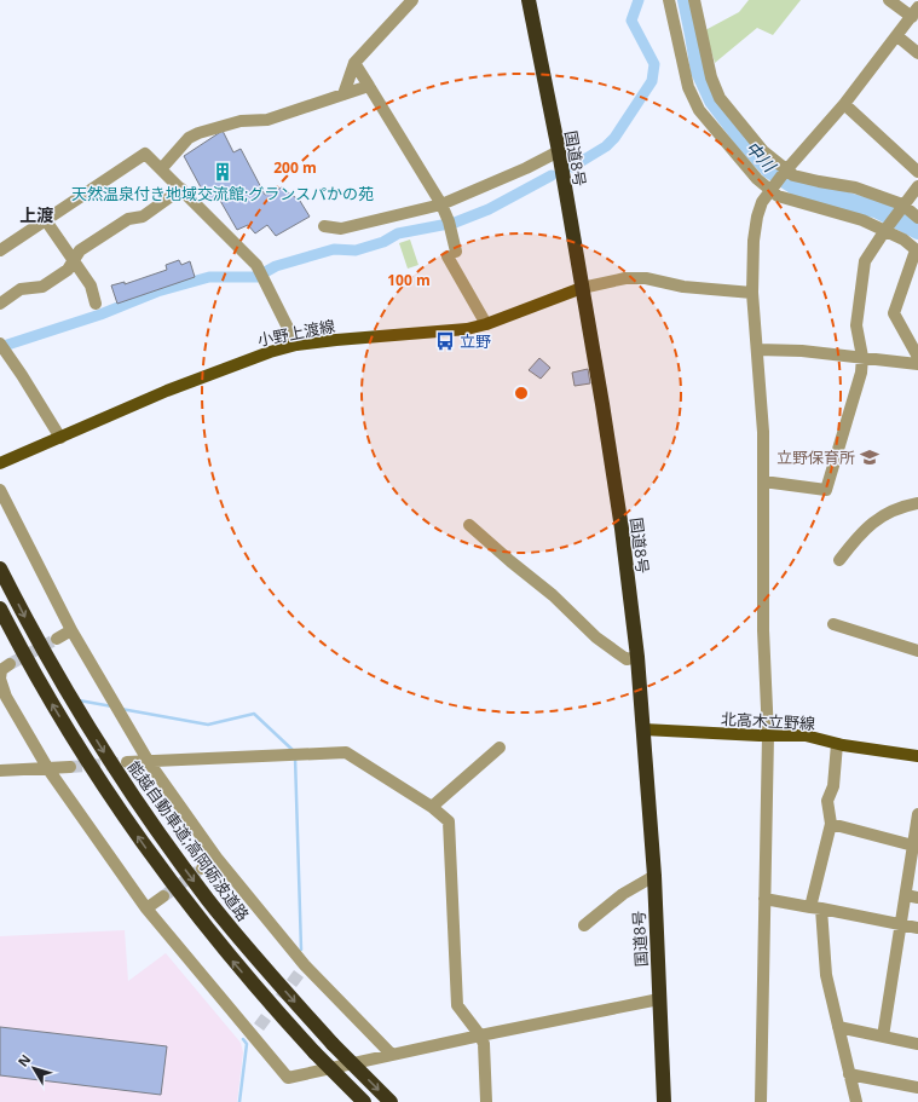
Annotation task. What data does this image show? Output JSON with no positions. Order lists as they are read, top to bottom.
{
  "streets": {
    "highway": ["国道8号", "能越自動車道;高岡砺波道路"],
    "main road": ["小野上渡線", "北高木立野線"]
  },
  "crossings": [
    ["国道8号", "小野上渡線"],
    ["国道8号", "北高木立野線"]
  ],
  "districts": ["上渡"],
  "water": ["中川"],
  "places": {
    "building": ["天然温泉付き地域交流館;グランスパかの苑"],
    "bus stop": ["立野"],
    "school or university": ["立野保育所"]
  },
  "north": "top left",
  "rings": ["200 m", "100 m"]
}
